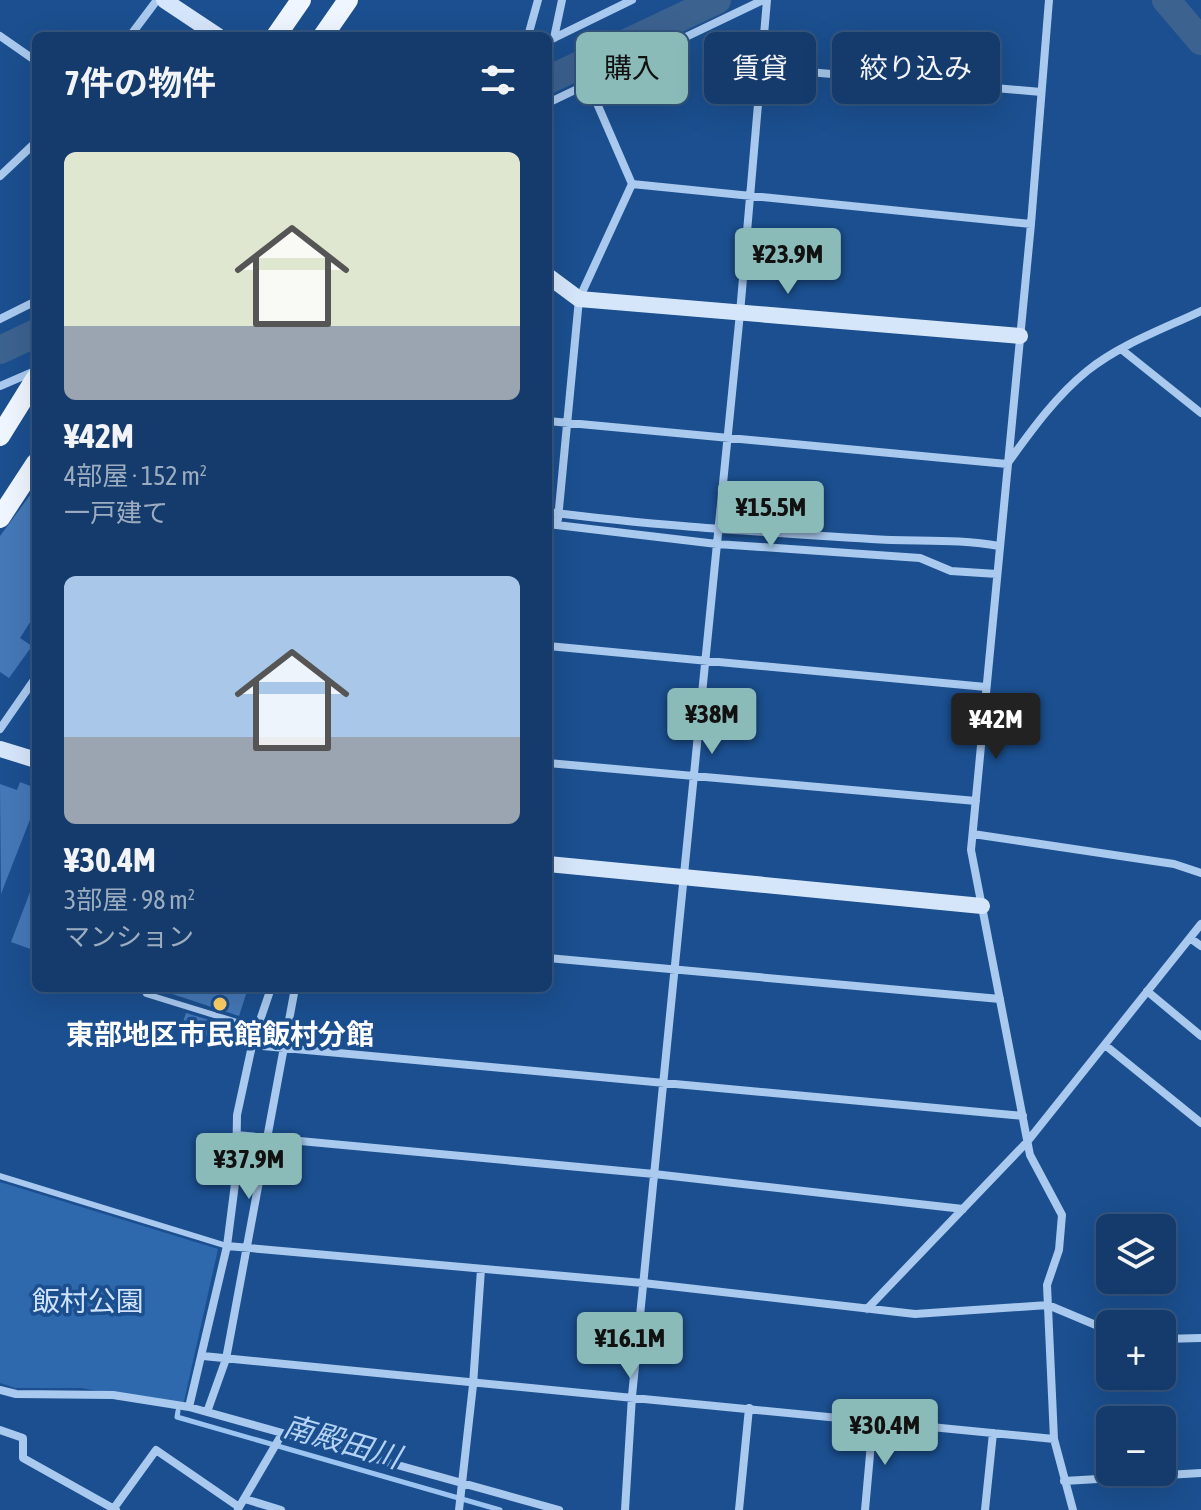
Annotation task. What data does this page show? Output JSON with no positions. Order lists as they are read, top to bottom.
{
  "water": ["南殿田川"],
  "parks": ["飯村公園"],
  "places": ["東部地区市民館飯村分館"],
  "page": {
    "chip": ["購入", "賃貸", "絞り込み"],
    "heading": "7件の物件",
    "list": [
      {
        "name": "¥42M",
        "note": "4部屋 · 152 m² · 一戸建て"
      },
      {
        "name": "¥30.4M",
        "note": "3部屋 · 98 m² · マンション"
      }
    ],
    "price": [
      "¥23.9M",
      "¥15.5M",
      "¥38M",
      "¥42M",
      "¥37.9M",
      "¥16.1M",
      "¥30.4M"
    ],
    "map_buttons": ["+", "−"]
  }
}
